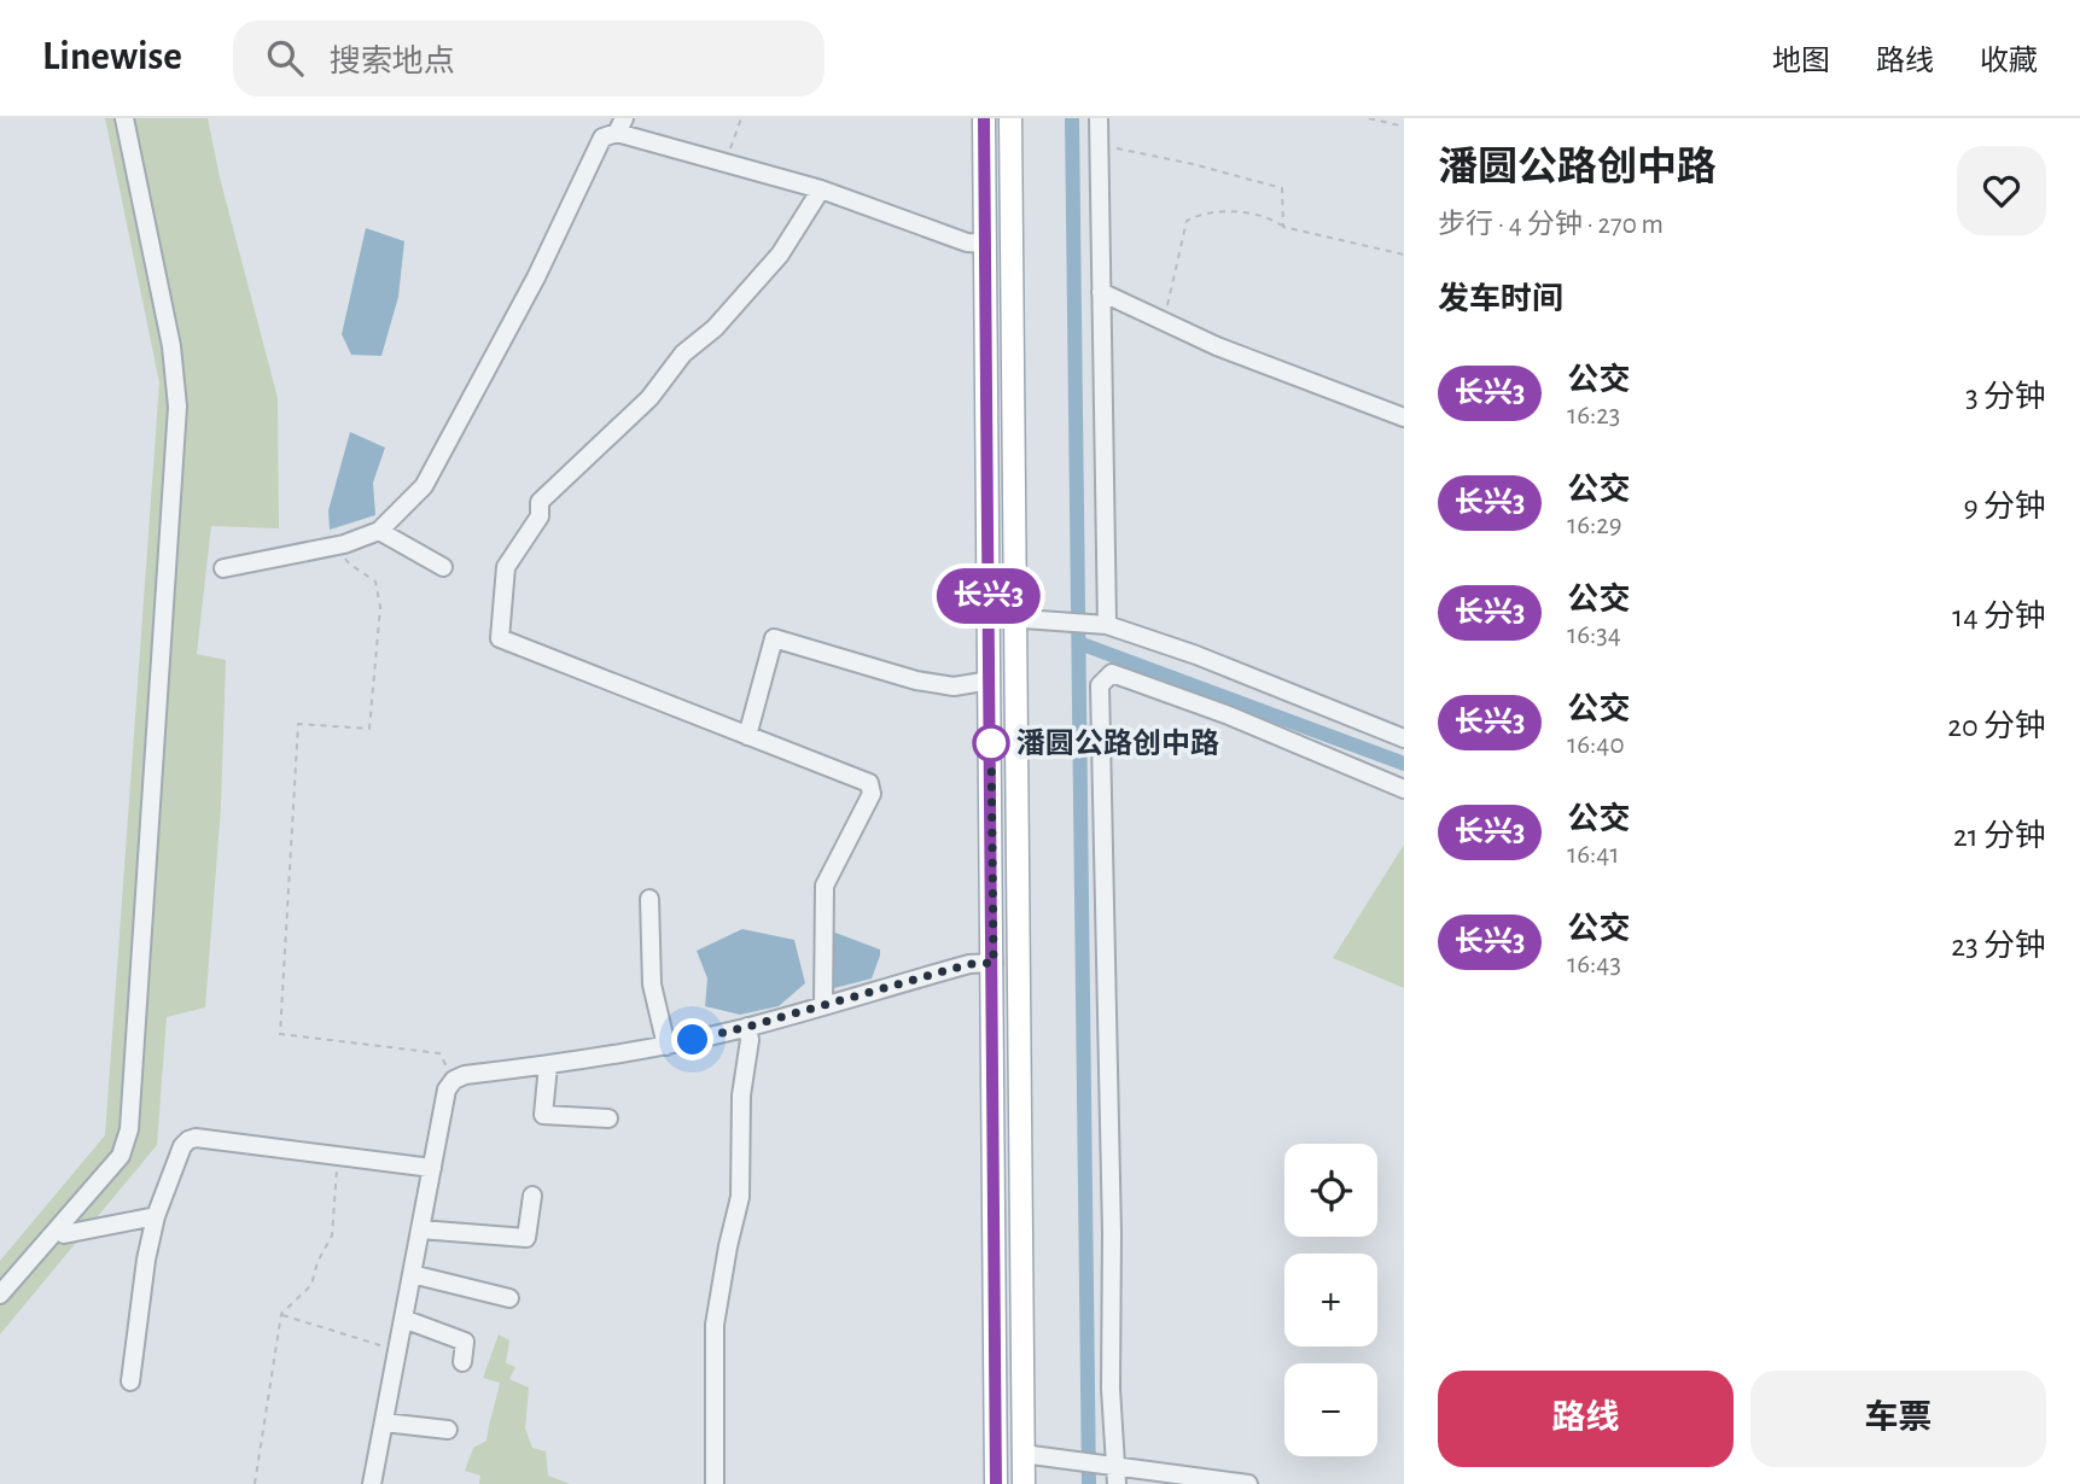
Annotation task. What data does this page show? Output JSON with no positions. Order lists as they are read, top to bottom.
{
  "places": ["潘圆公路创中路"],
  "lines": ["bus line 长兴3"],
  "page": {
    "header": "Linewise",
    "search": "搜索地点",
    "nav": ["地图", "路线", "收藏"],
    "on_map": "长兴3",
    "heading": [
      ["潘圆公路创中路", "步行 · 4 分钟 · 270 m"],
      "发车时间"
    ],
    "list": [
      {
        "mark": "长兴3",
        "name": "公交",
        "note": "16:23",
        "value": "3 分钟"
      },
      {
        "mark": "长兴3",
        "name": "公交",
        "note": "16:29",
        "value": "9 分钟"
      },
      {
        "mark": "长兴3",
        "name": "公交",
        "note": "16:34",
        "value": "14 分钟"
      },
      {
        "mark": "长兴3",
        "name": "公交",
        "note": "16:40",
        "value": "20 分钟"
      },
      {
        "mark": "长兴3",
        "name": "公交",
        "note": "16:41",
        "value": "21 分钟"
      },
      {
        "mark": "长兴3",
        "name": "公交",
        "note": "16:43",
        "value": "23 分钟"
      }
    ],
    "map_buttons": ["+", "−"],
    "buttons": ["路线", "车票"]
  }
}
